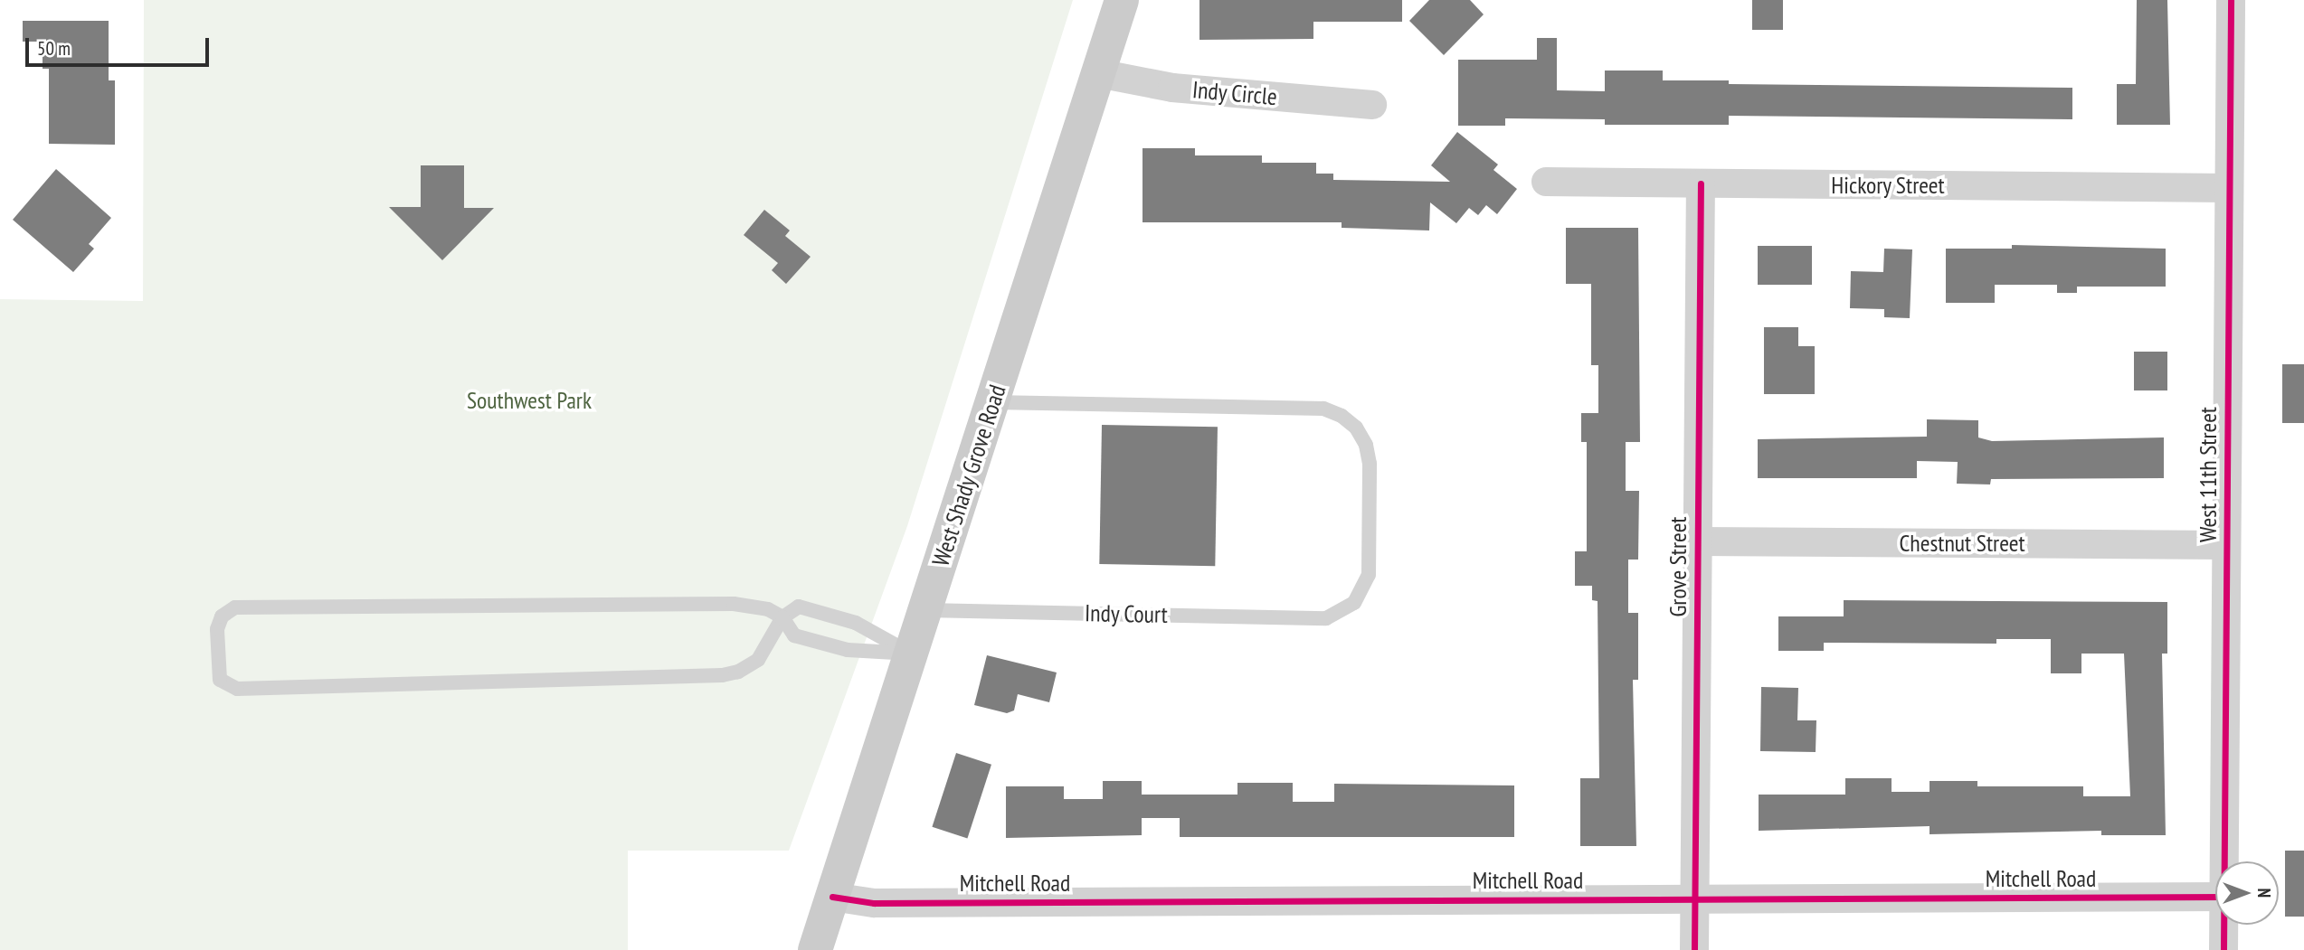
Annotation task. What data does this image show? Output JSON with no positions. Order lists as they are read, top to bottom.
{
  "streets": {
    "main road": ["West Shady Grove Road"],
    "street": [
      "Indy Circle",
      "Hickory Street",
      "West 11th Street",
      "Chestnut Street",
      "Grove Street",
      "Mitchell Road"
    ],
    "lane": ["Indy Court"]
  },
  "crossings": [
    ["Indy Circle", "West Shady Grove Road"],
    ["Hickory Street", "West 11th Street"],
    ["Hickory Street", "Grove Street"],
    ["West 11th Street", "Chestnut Street"],
    ["West Shady Grove Road", "Indy Court"],
    ["West Shady Grove Road", "Mitchell Road"],
    ["Chestnut Street", "Grove Street"],
    ["Grove Street", "Mitchell Road"]
  ],
  "parks": ["Southwest Park"],
  "scale_bar": "50 m",
  "north": "right"
}
